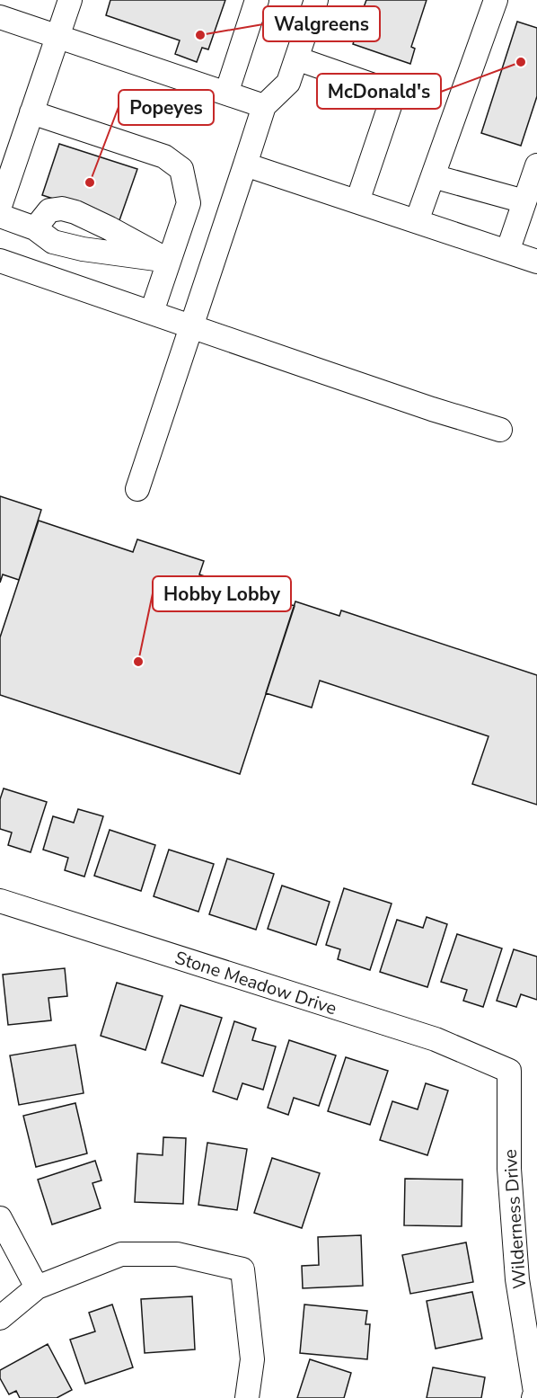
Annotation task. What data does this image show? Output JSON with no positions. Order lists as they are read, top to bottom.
{
  "streets": {
    "street": ["Stone Meadow Drive", "Wilderness Drive"]
  },
  "crossings": [
    ["Stone Meadow Drive", "Wilderness Drive"]
  ],
  "places": [
    "Walgreens",
    "McDonald's",
    "Popeyes",
    "Hobby Lobby"
  ]
}
